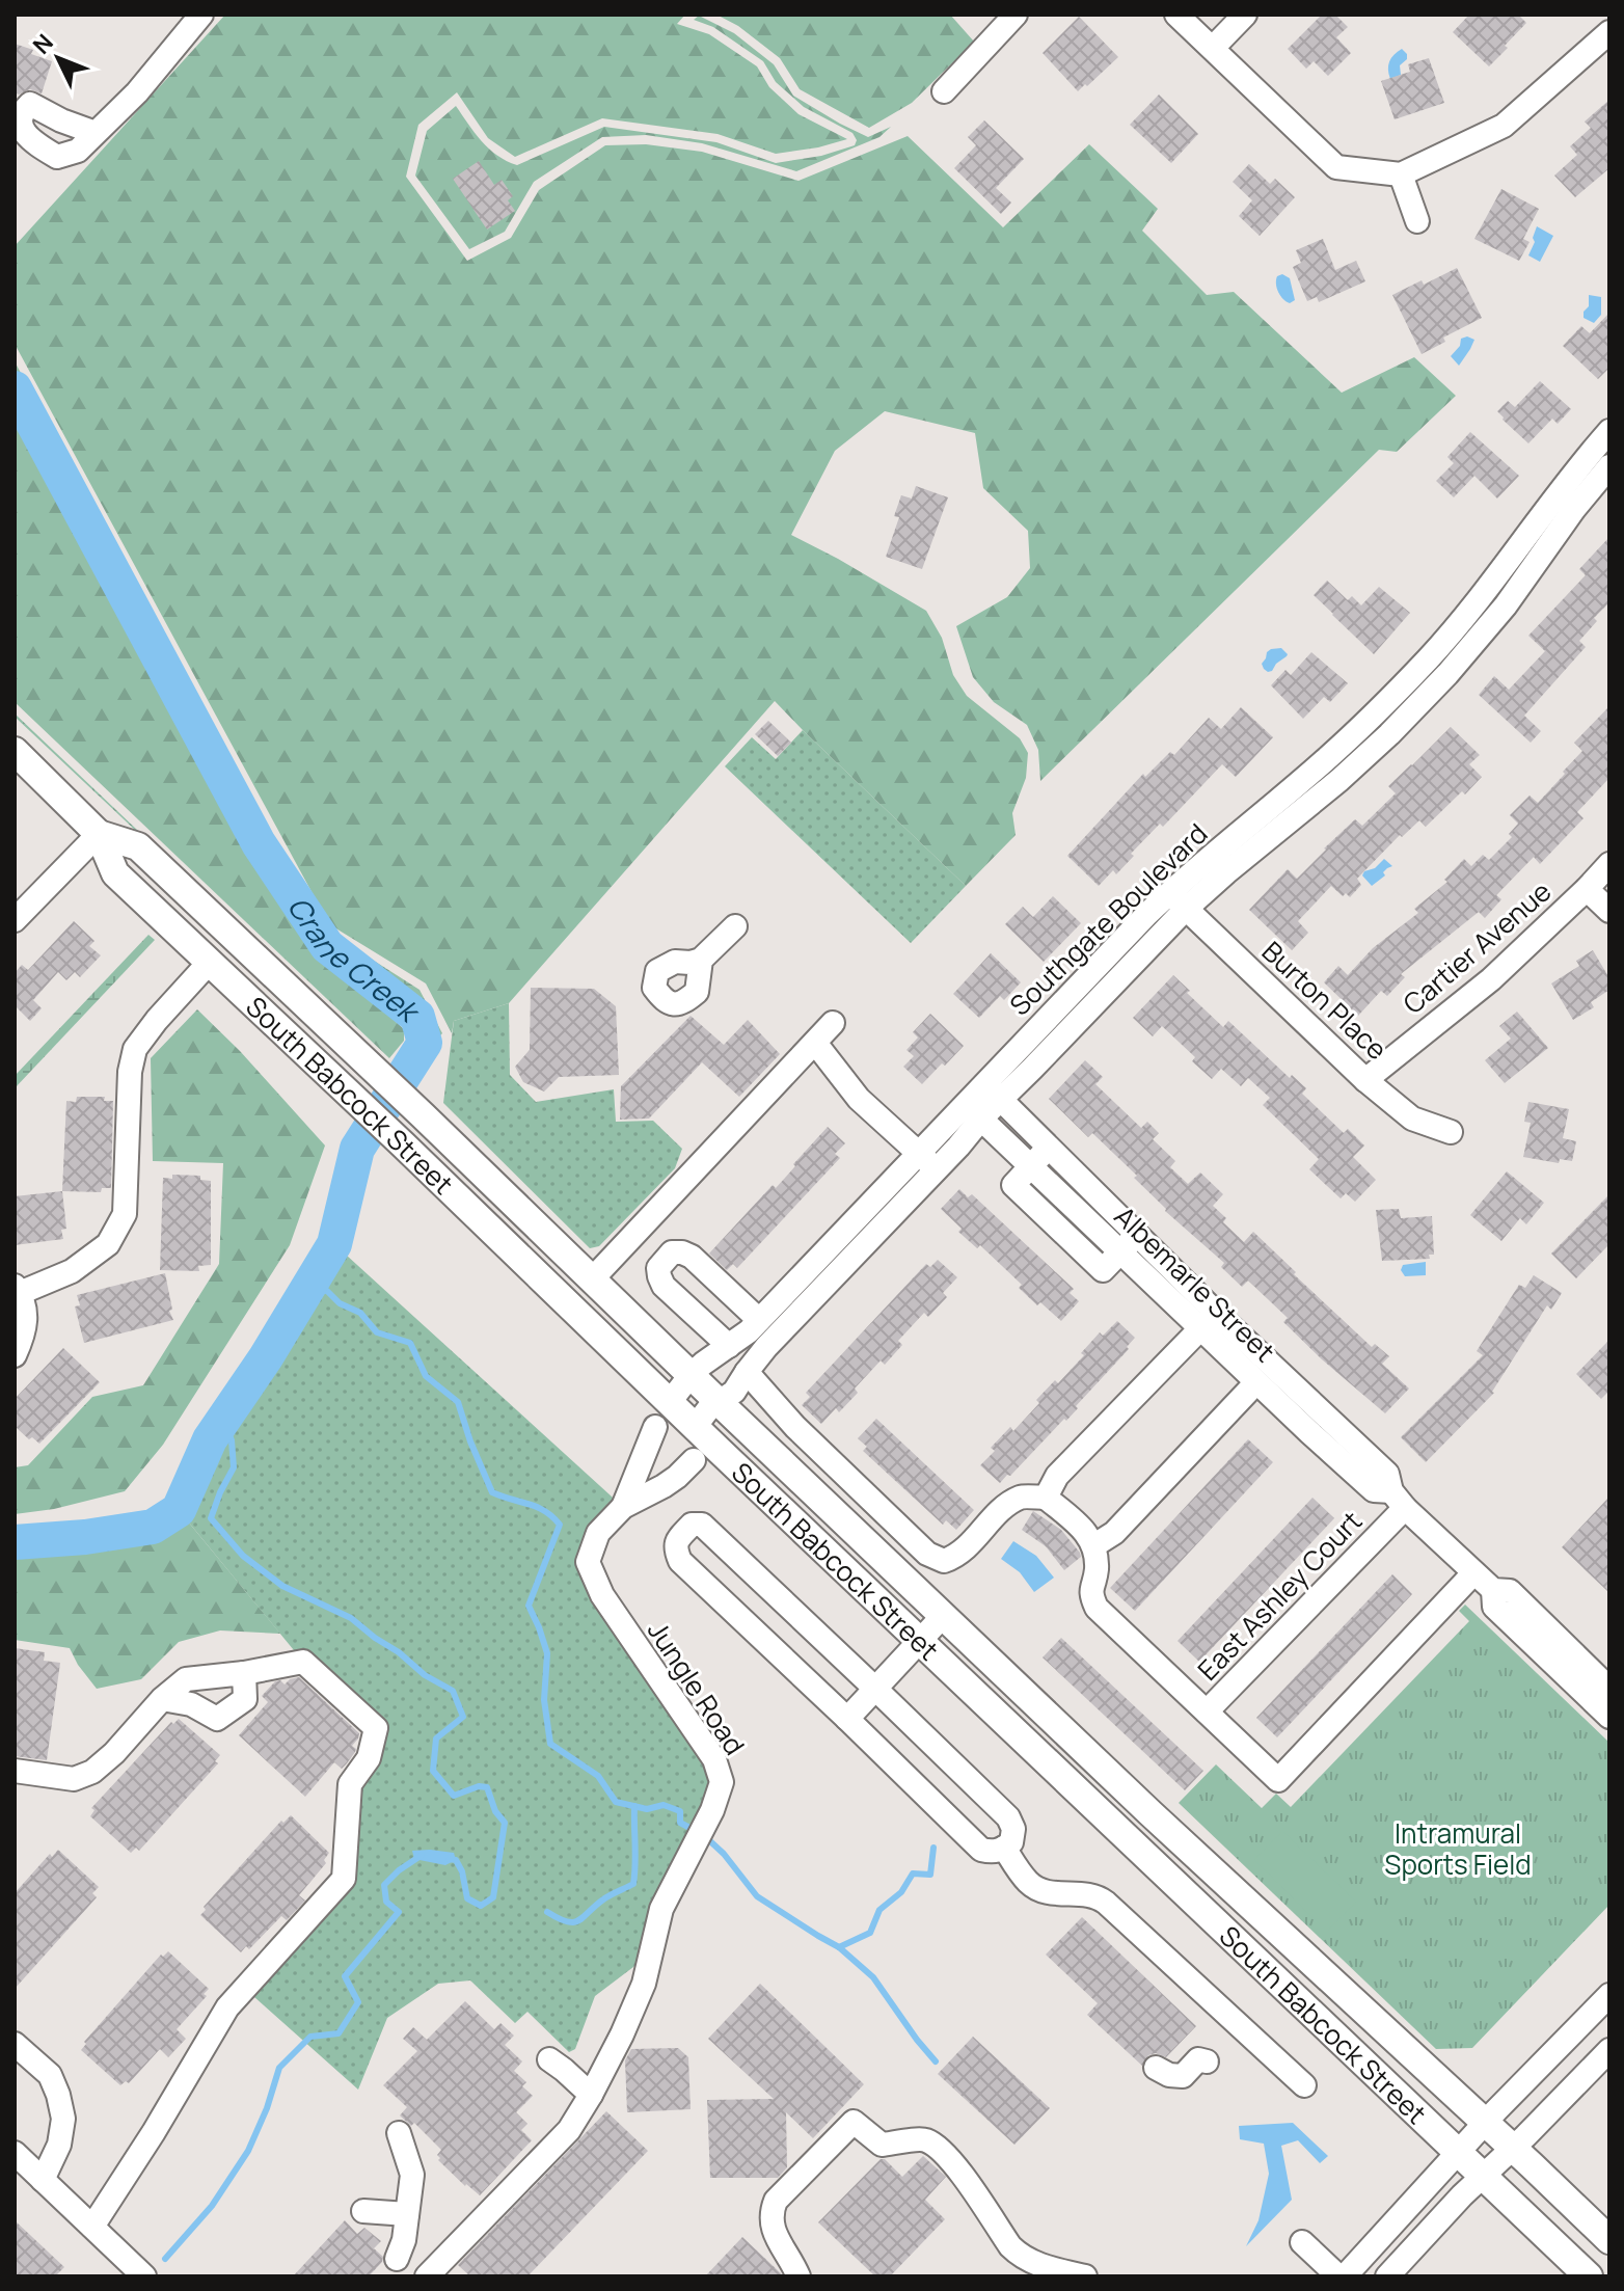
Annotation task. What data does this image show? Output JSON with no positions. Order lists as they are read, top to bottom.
{
  "streets": {
    "main road": ["South Babcock Street"],
    "street": [
      "Southgate Boulevard",
      "Cartier Avenue",
      "Burton Place",
      "Albemarle Street",
      "East Ashley Court",
      "Jungle Road"
    ]
  },
  "crossings": [
    ["Southgate Boulevard", "Burton Place"],
    ["Southgate Boulevard", "South Babcock Street"],
    ["Southgate Boulevard", "Albemarle Street"],
    ["Cartier Avenue", "Burton Place"],
    ["Albemarle Street", "East Ashley Court"]
  ],
  "water": ["Crane Creek"],
  "parks": ["Intramural Sports Field"],
  "north": "top left"
}
